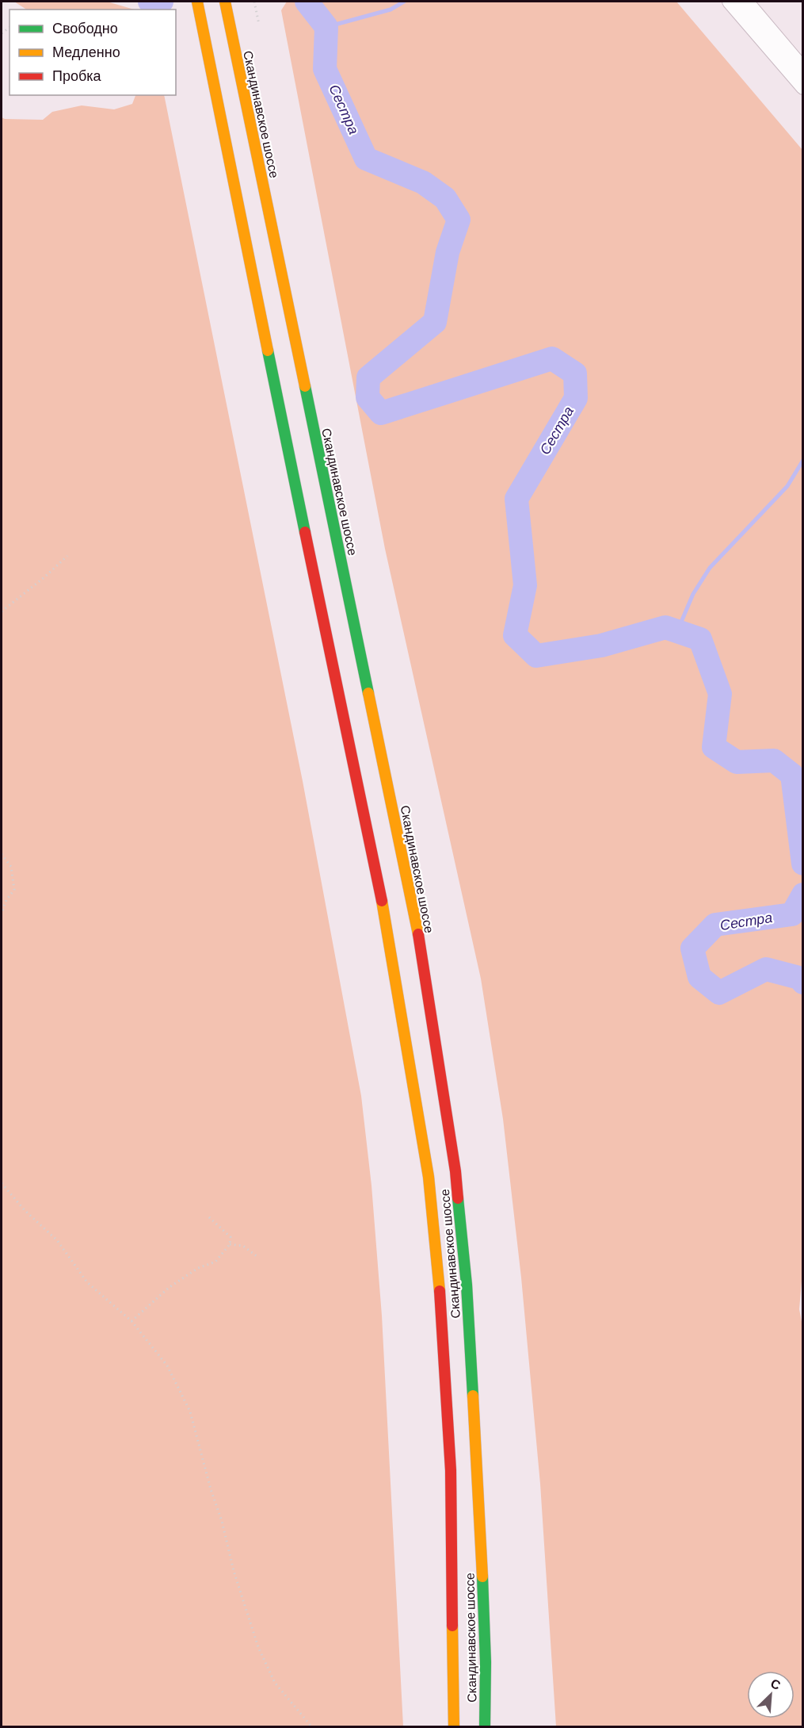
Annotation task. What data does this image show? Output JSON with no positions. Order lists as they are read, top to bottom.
{
  "streets": {
    "highway": ["Скандинавское шоссе"]
  },
  "water": ["Сестра"],
  "legend": ["Свободно", "Медленно", "Пробка"],
  "north": "top right"
}
